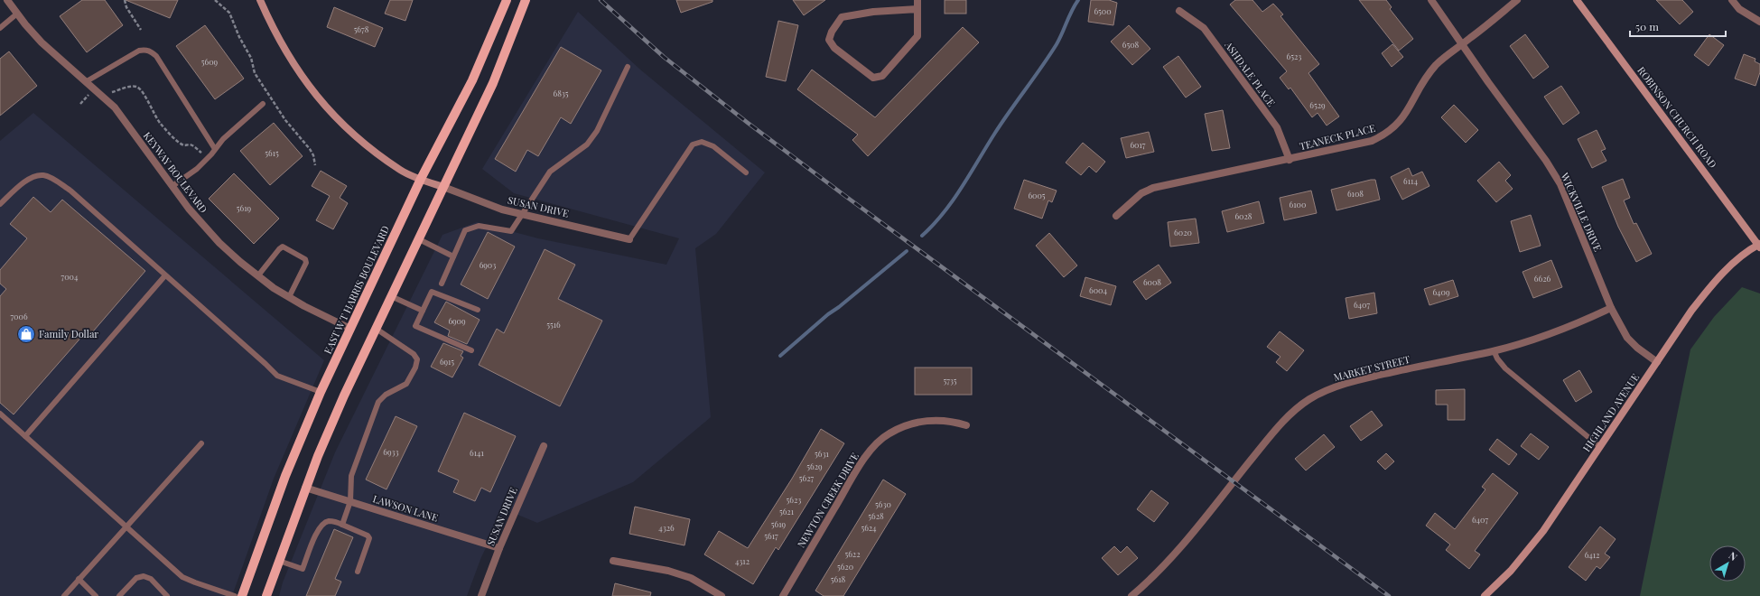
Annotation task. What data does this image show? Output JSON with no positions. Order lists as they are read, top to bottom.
{
  "streets": {
    "main road": ["EAST W T HARRIS BOULEVARD"],
    "street": [
      "ASHDALE PLACE",
      "ROBINSON CHURCH ROAD",
      "TEANECK PLACE",
      "KEYWAY BOULEVARD",
      "SUSAN DRIVE",
      "WICKVILLE DRIVE",
      "MARKET STREET",
      "HIGHLAND AVENUE",
      "NEWTON CREEK DRIVE",
      "LAWSON LANE"
    ]
  },
  "crossings": [
    ["ASHDALE PLACE", "TEANECK PLACE"],
    ["ROBINSON CHURCH ROAD", "HIGHLAND AVENUE"],
    ["TEANECK PLACE", "WICKVILLE DRIVE"],
    ["KEYWAY BOULEVARD", "EAST W T HARRIS BOULEVARD"],
    ["SUSAN DRIVE", "LAWSON LANE"],
    ["WICKVILLE DRIVE", "MARKET STREET"],
    ["WICKVILLE DRIVE", "HIGHLAND AVENUE"]
  ],
  "places": {
    "shop": ["Family Dollar"]
  },
  "house_numbers": [
    "6500",
    "5678",
    "6508",
    "6523",
    "5609",
    "6835",
    "6529",
    "6017",
    "5615",
    "6114",
    "6108",
    "6005",
    "6100",
    "5619",
    "6028",
    "6020",
    "6903",
    "7004",
    "6626",
    "6008",
    "6004",
    "6409",
    "6407",
    "7006",
    "6909",
    "5516",
    "6915",
    "5735",
    "6933",
    "6141",
    "5631",
    "5629",
    "5627",
    "5623",
    "5630",
    "5621",
    "5628",
    "6407",
    "5619",
    "4326",
    "5624",
    "5617",
    "5622",
    "6412",
    "4312",
    "5620",
    "5618"
  ],
  "scale_bar": "50 m",
  "north": "top right"
}
